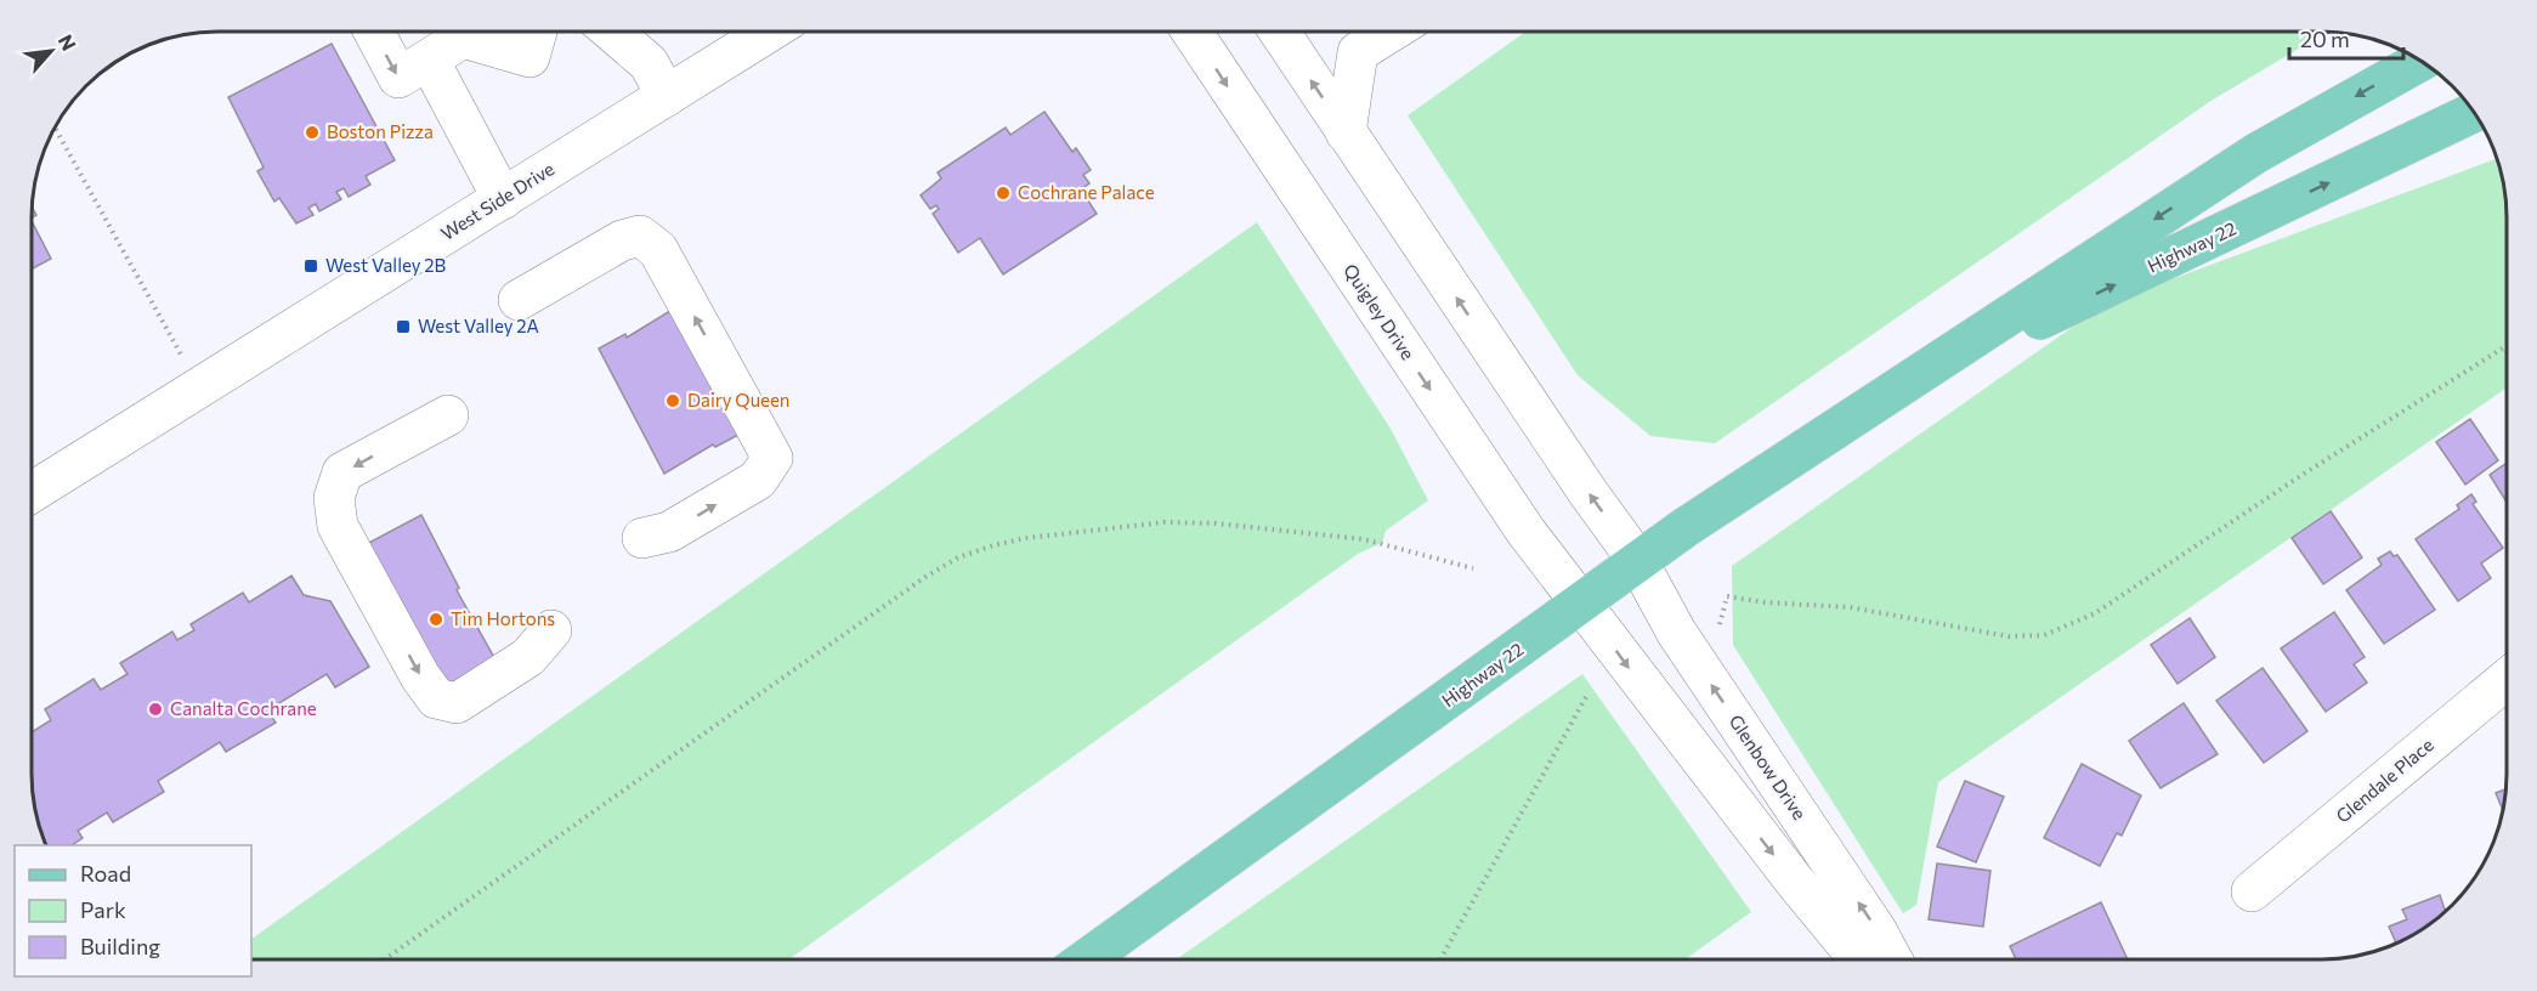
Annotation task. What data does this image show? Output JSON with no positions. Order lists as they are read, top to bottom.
{
  "streets": {
    "main road": ["Highway 22"],
    "street": [
      "West Side Drive",
      "Quigley Drive",
      "Glenbow Drive",
      "Glendale Place"
    ]
  },
  "crossings": [
    ["Highway 22", "Quigley Drive"],
    ["Highway 22", "Glenbow Drive"]
  ],
  "places": {
    "other": [
      "Boston Pizza",
      "Cochrane Palace",
      "Dairy Queen",
      "Tim Hortons",
      "Canalta Cochrane"
    ],
    "transit": ["West Valley 2B", "West Valley 2A"]
  },
  "legend": ["Road", "Park", "Building"],
  "scale_bar": "20 m",
  "north": "top right"
}
